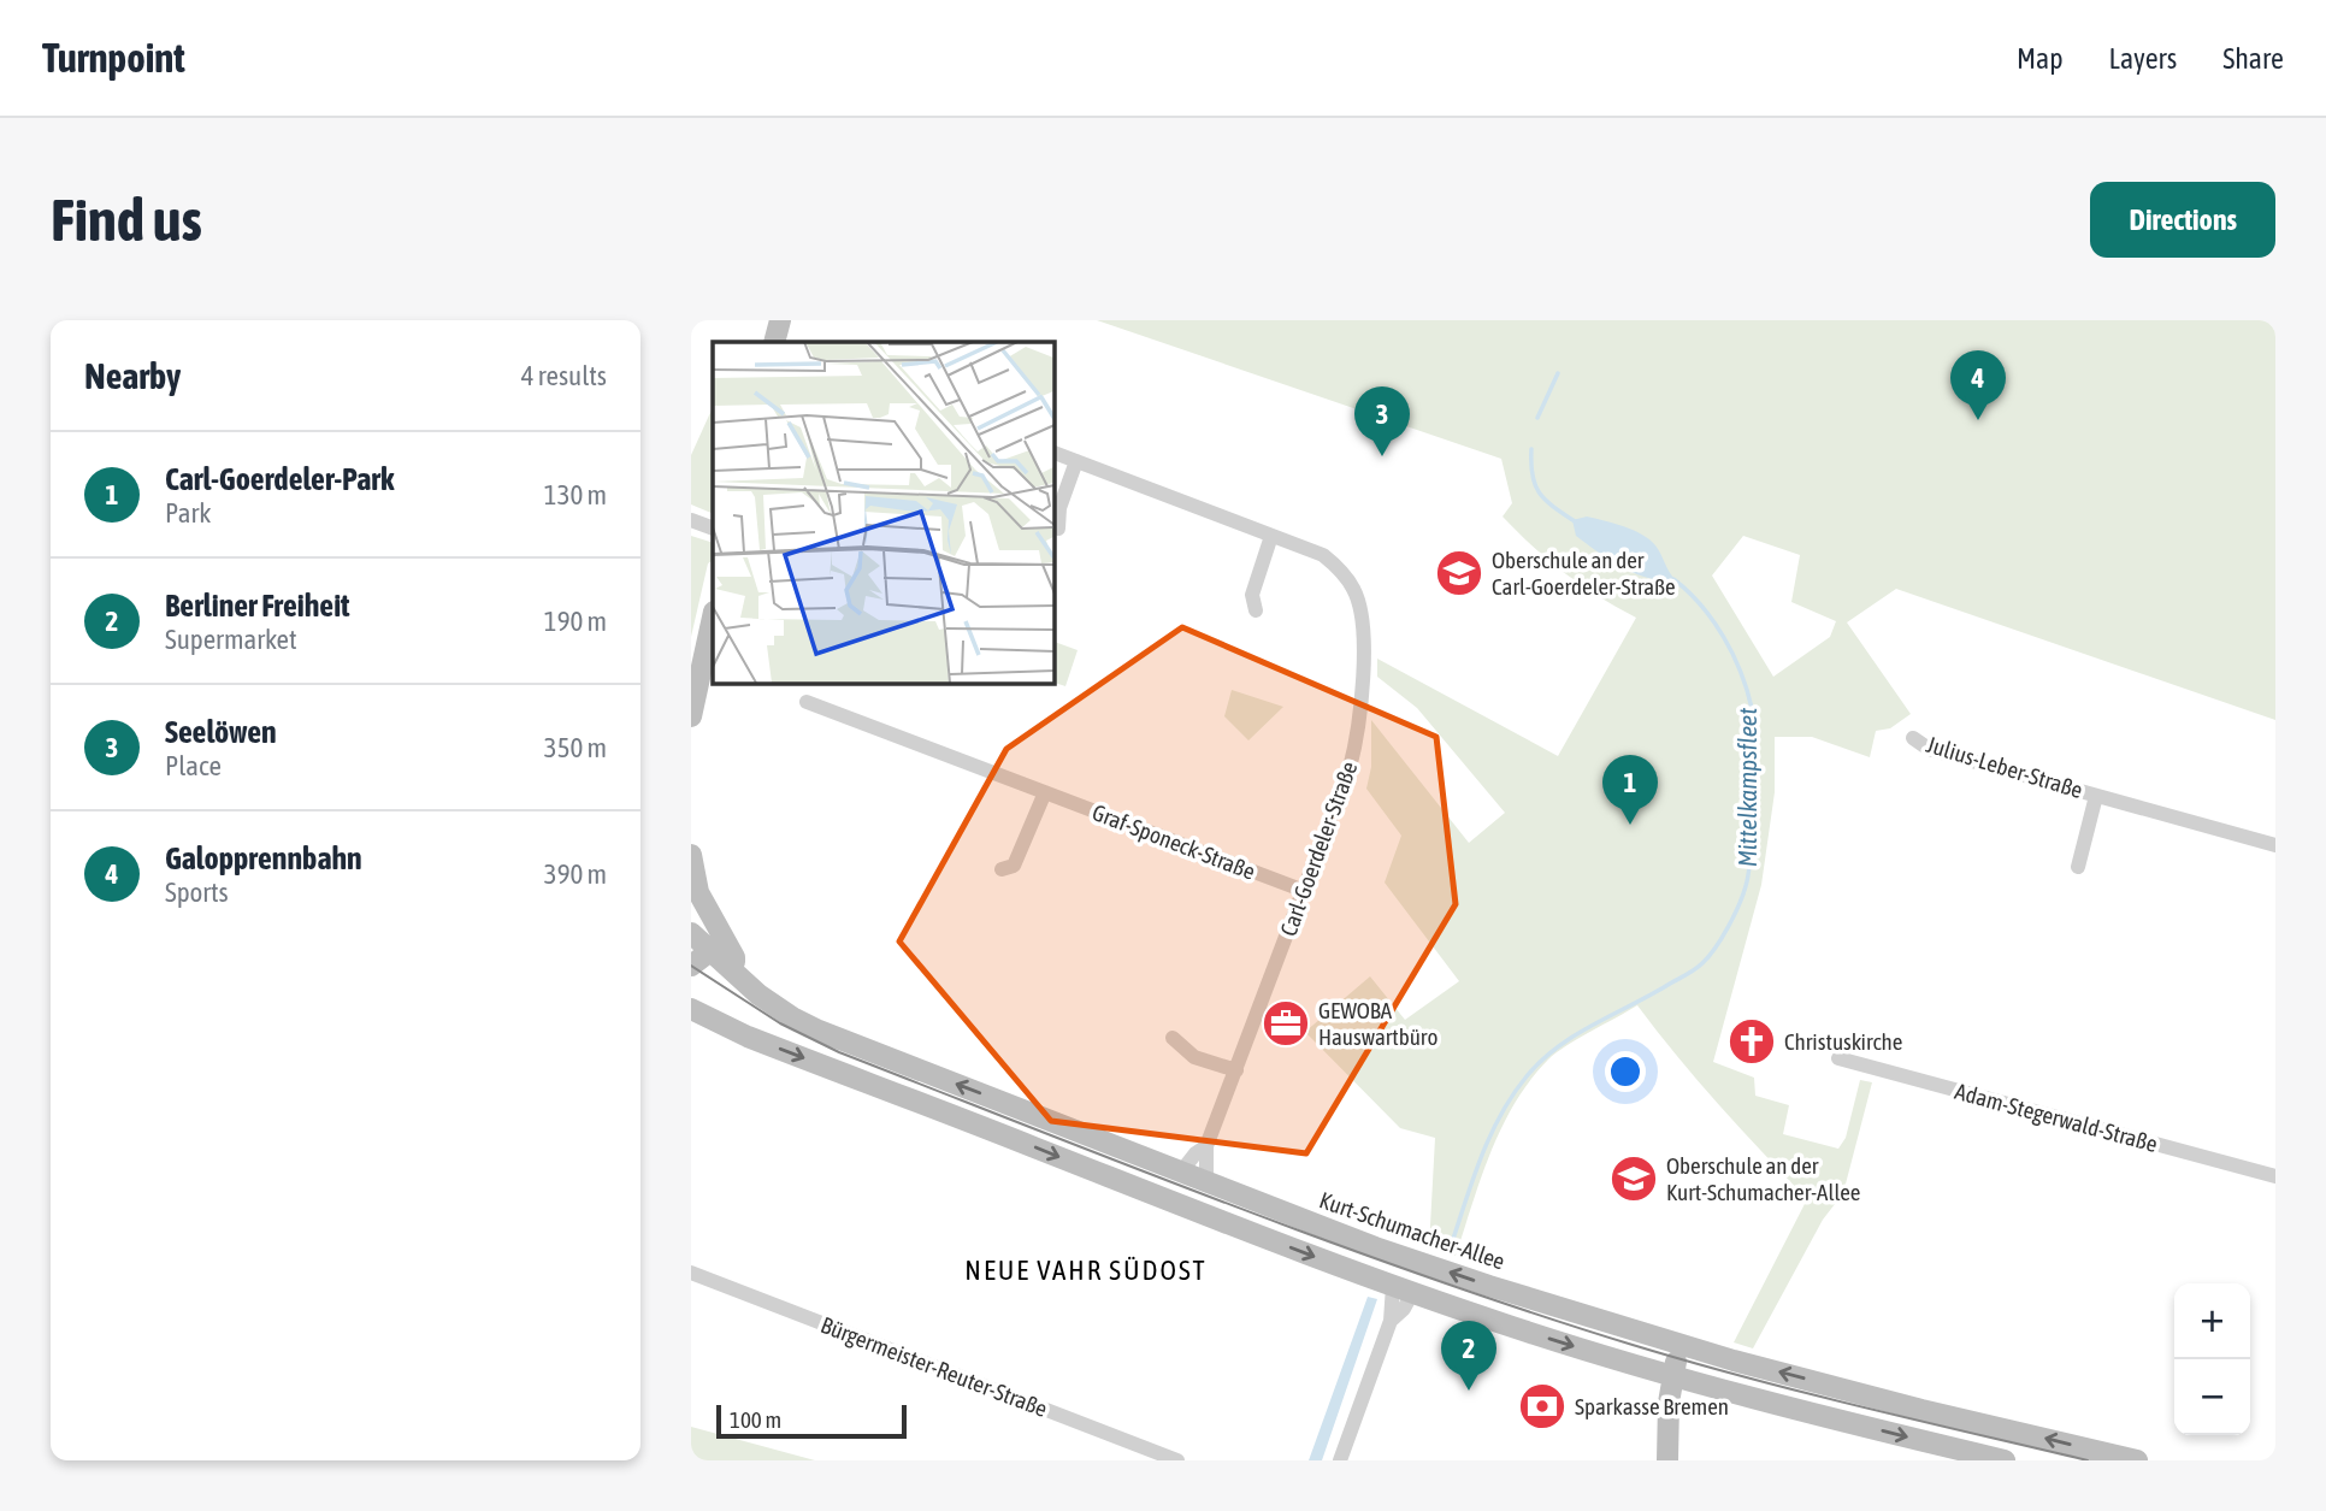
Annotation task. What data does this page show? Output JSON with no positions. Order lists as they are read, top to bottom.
{
  "streets": {
    "street": [
      "Julius-Leber-Straße",
      "Graf-Sponeck-Straße",
      "Carl-Goerdeler-Straße",
      "Adam-Stegerwald-Straße",
      "Kurt-Schumacher-Allee",
      "Bürgermeister-Reuter-Straße"
    ]
  },
  "crossings": [
    ["Graf-Sponeck-Straße", "Carl-Goerdeler-Straße"],
    ["Carl-Goerdeler-Straße", "Kurt-Schumacher-Allee"]
  ],
  "districts": ["NEUE VAHR SÜDOST"],
  "water": ["Mittelkampsfleet"],
  "places": {
    "school or university": ["Oberschule an der Carl-Goerdeler-Straße", "Oberschule an der Kurt-Schumacher-Allee"],
    "office": ["GEWOBA Hauswartbüro"],
    "church": ["Christuskirche"],
    "bank": ["Sparkasse Bremen"]
  },
  "scale_bar": "100 m",
  "page": {
    "header": "Turnpoint",
    "nav": ["Map", "Layers", "Share"],
    "buttons": "Directions",
    "title": "Find us",
    "heading": ["Nearby", "4 results"],
    "pins": [
      "4",
      "3",
      "1",
      "2"
    ],
    "list": [
      {
        "mark": "1",
        "name": "Carl-Goerdeler-Park",
        "note": "Park",
        "value": "130 m"
      },
      {
        "mark": "2",
        "name": "Berliner Freiheit",
        "note": "Supermarket",
        "value": "190 m"
      },
      {
        "mark": "3",
        "name": "Seelöwen",
        "note": "Place",
        "value": "350 m"
      },
      {
        "mark": "4",
        "name": "Galopprennbahn",
        "note": "Sports",
        "value": "390 m"
      }
    ],
    "map_buttons": ["+", "−"],
    "scale": "100 m"
  }
}
